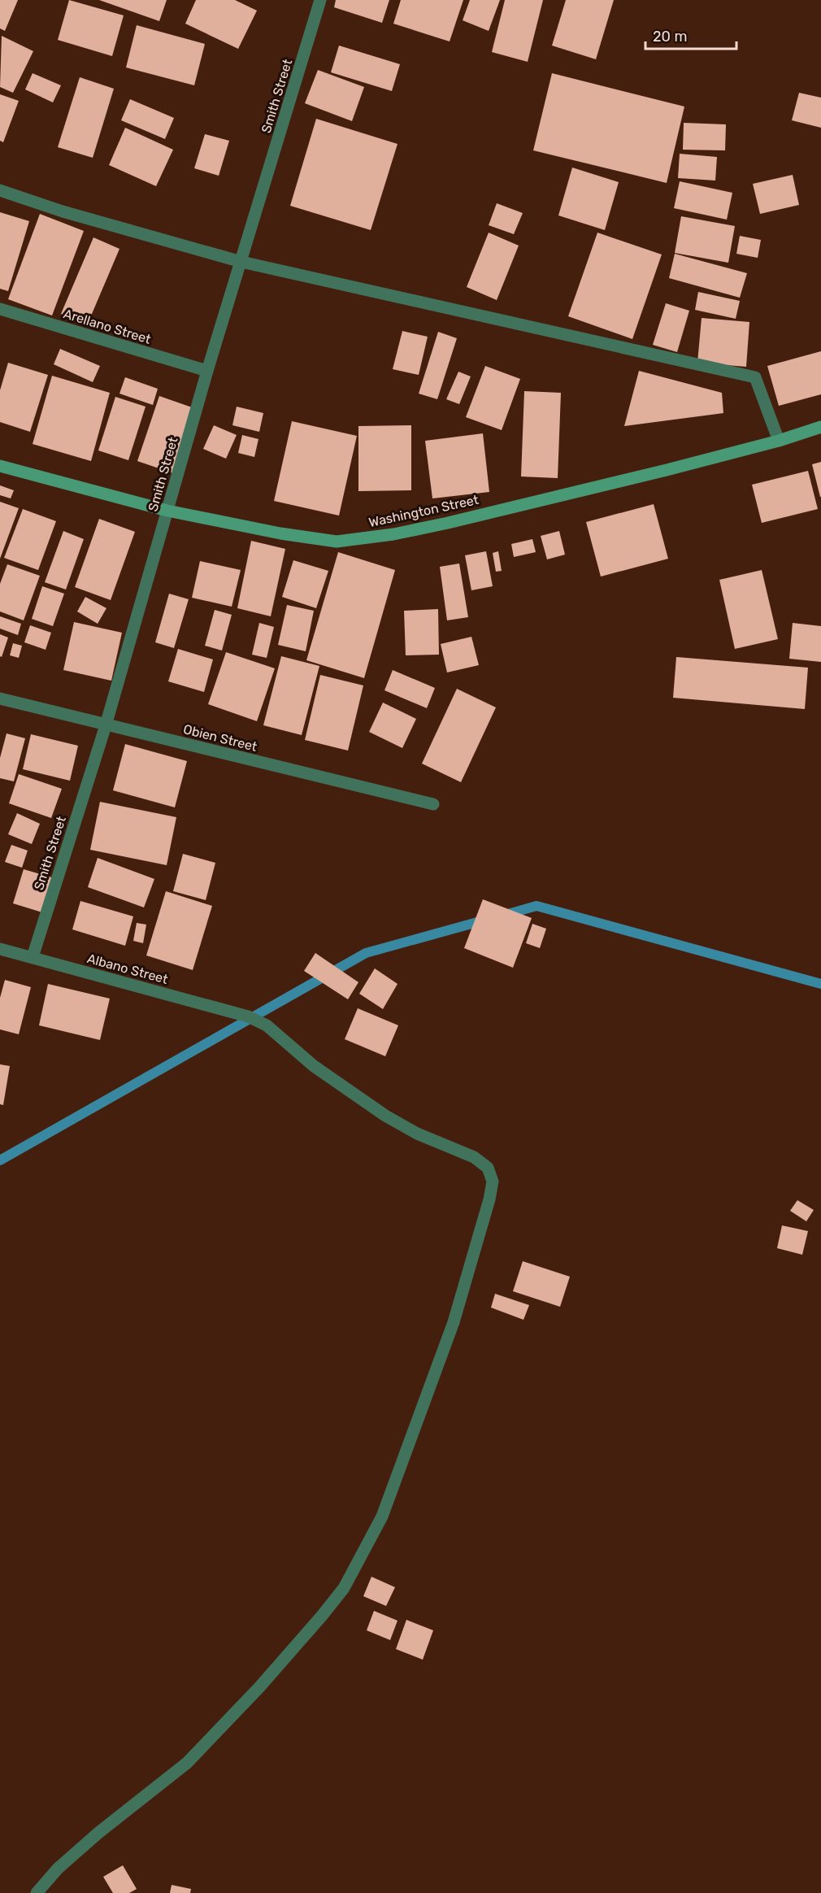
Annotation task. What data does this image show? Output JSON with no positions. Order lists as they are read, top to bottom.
{
  "streets": {
    "main road": ["Washington Street"],
    "street": [
      "Smith Street",
      "Arellano Street",
      "Obien Street",
      "Albano Street"
    ]
  },
  "crossings": [
    ["Smith Street", "Arellano Street"],
    ["Smith Street", "Washington Street"],
    ["Smith Street", "Obien Street"],
    ["Smith Street", "Albano Street"]
  ],
  "scale_bar": "20 m"
}
